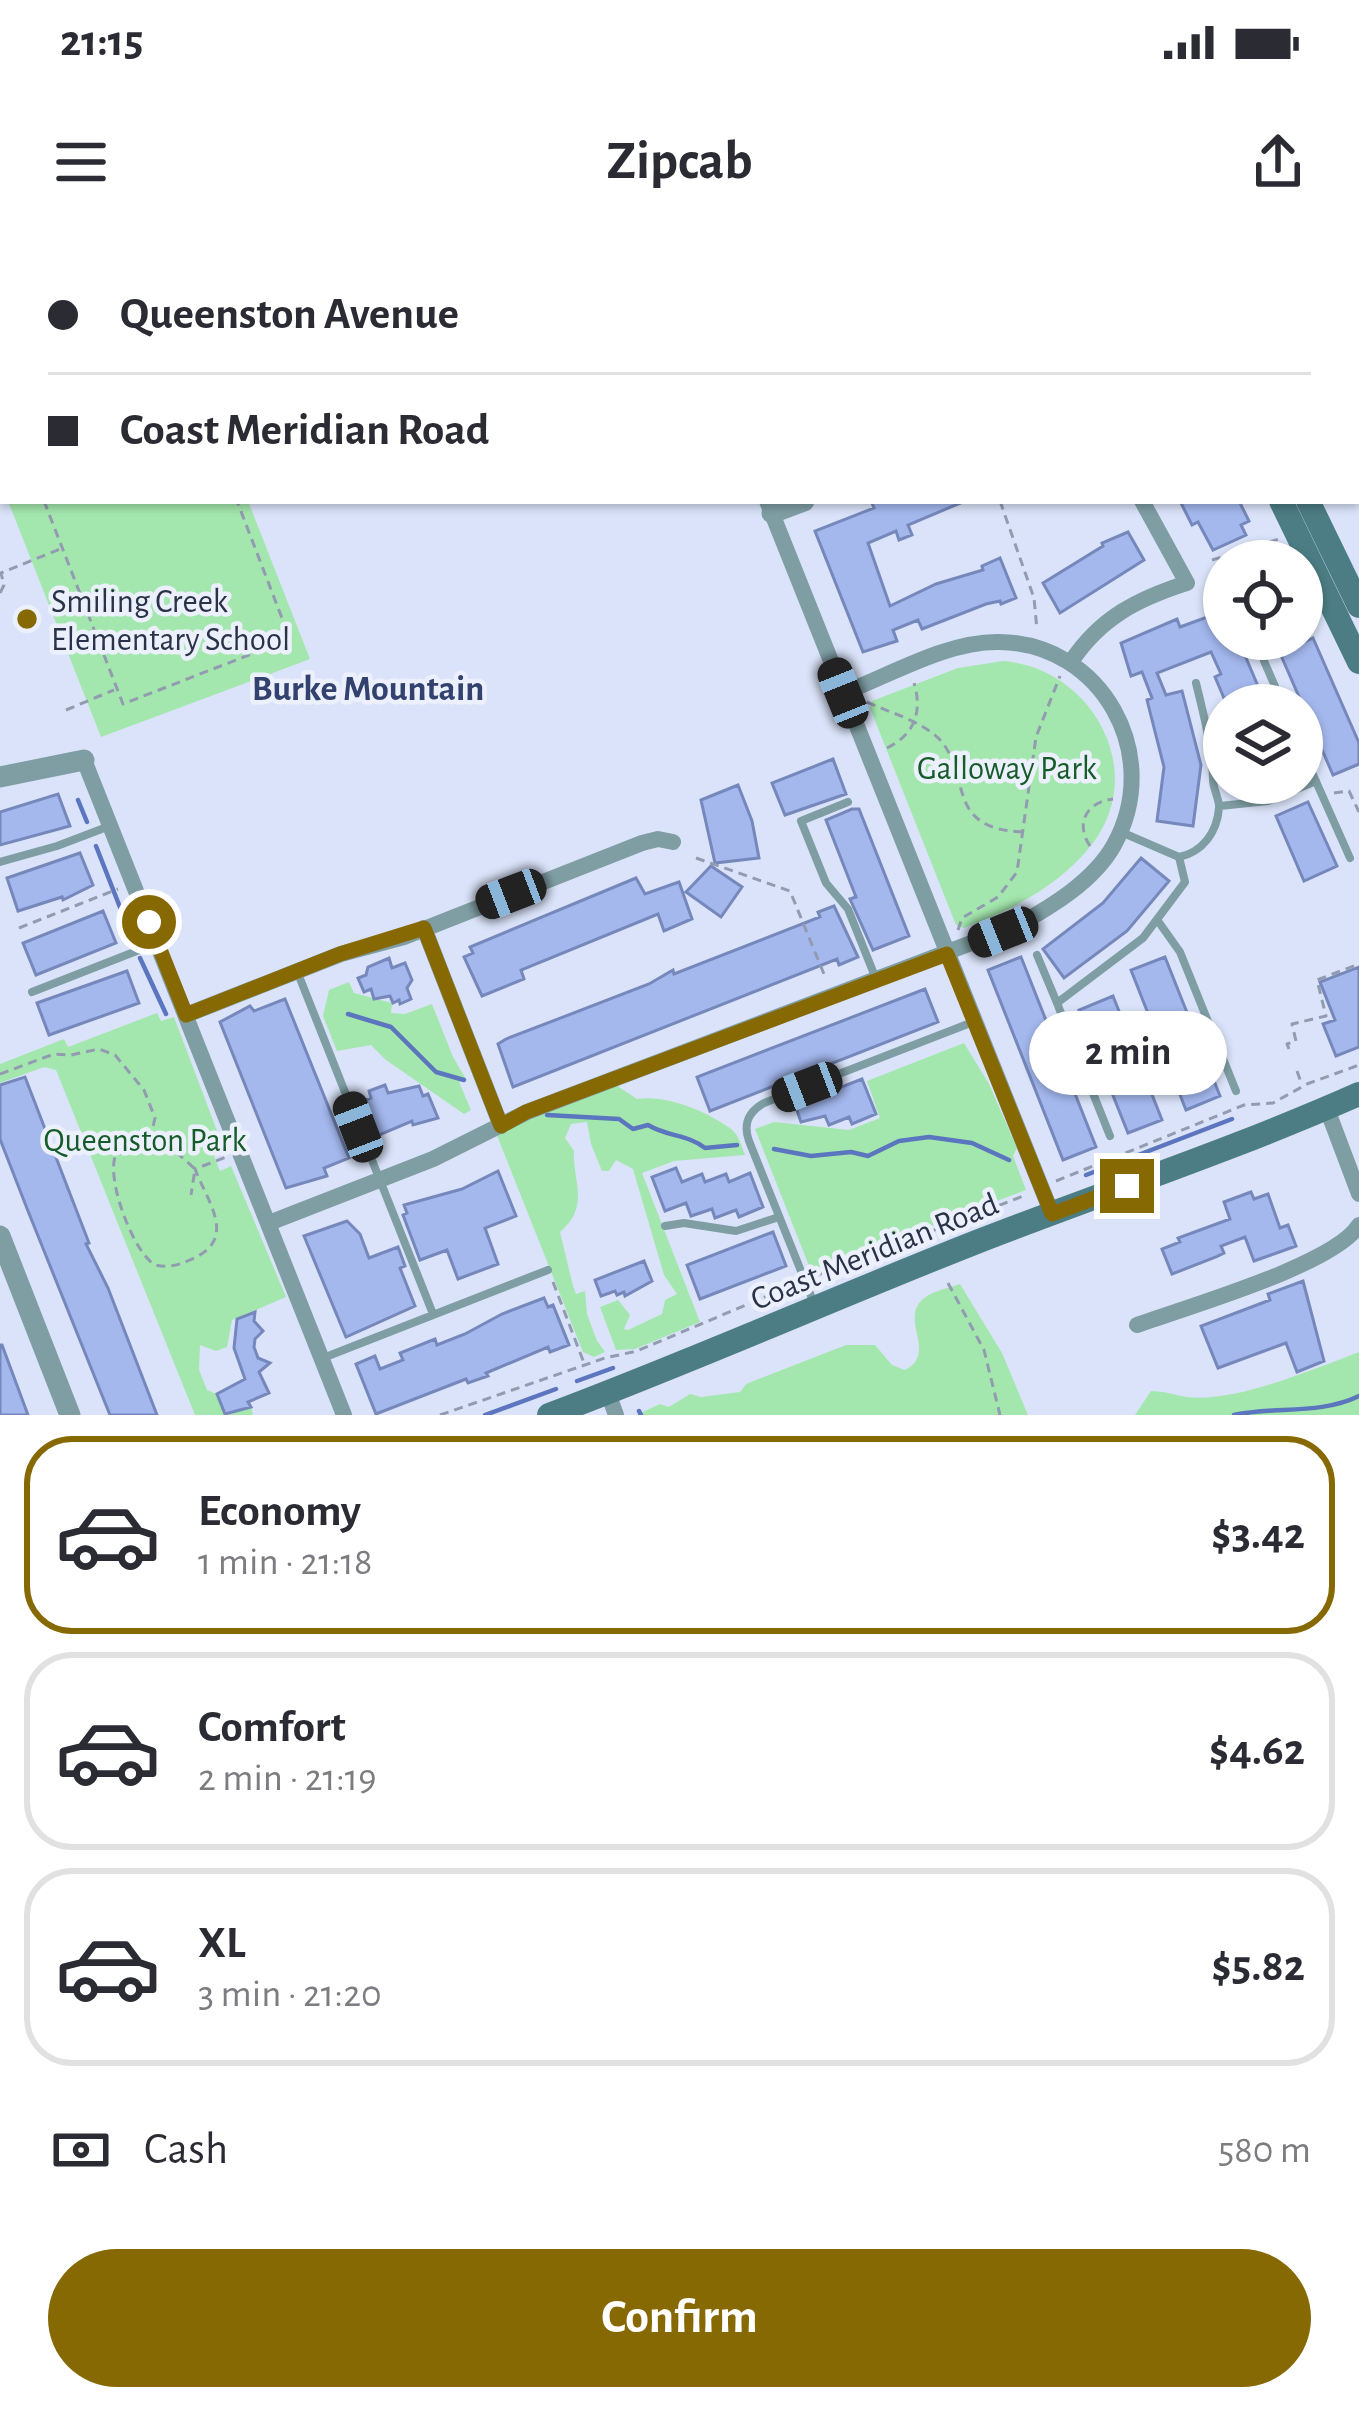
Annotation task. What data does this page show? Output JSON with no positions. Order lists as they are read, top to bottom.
{
  "streets": {
    "main road": ["Coast Meridian Road"]
  },
  "districts": ["Burke Mountain"],
  "parks": ["Galloway Park", "Queenston Park"],
  "places": ["Smiling Creek Elementary School"],
  "page": {
    "status": "21:15",
    "header": "Zipcab",
    "banner": ["Queenston Avenue", "Coast Meridian Road"],
    "bubble": "2 min",
    "list": [
      {
        "name": "Economy",
        "note": "1 min · 21:18",
        "value": "$3.42"
      },
      {
        "name": "Comfort",
        "note": "2 min · 21:19",
        "value": "$4.62"
      },
      {
        "name": "XL",
        "note": "3 min · 21:20",
        "value": "$5.82"
      }
    ],
    "pay": ["Cash", "580 m"],
    "buttons": "Confirm"
  }
}
